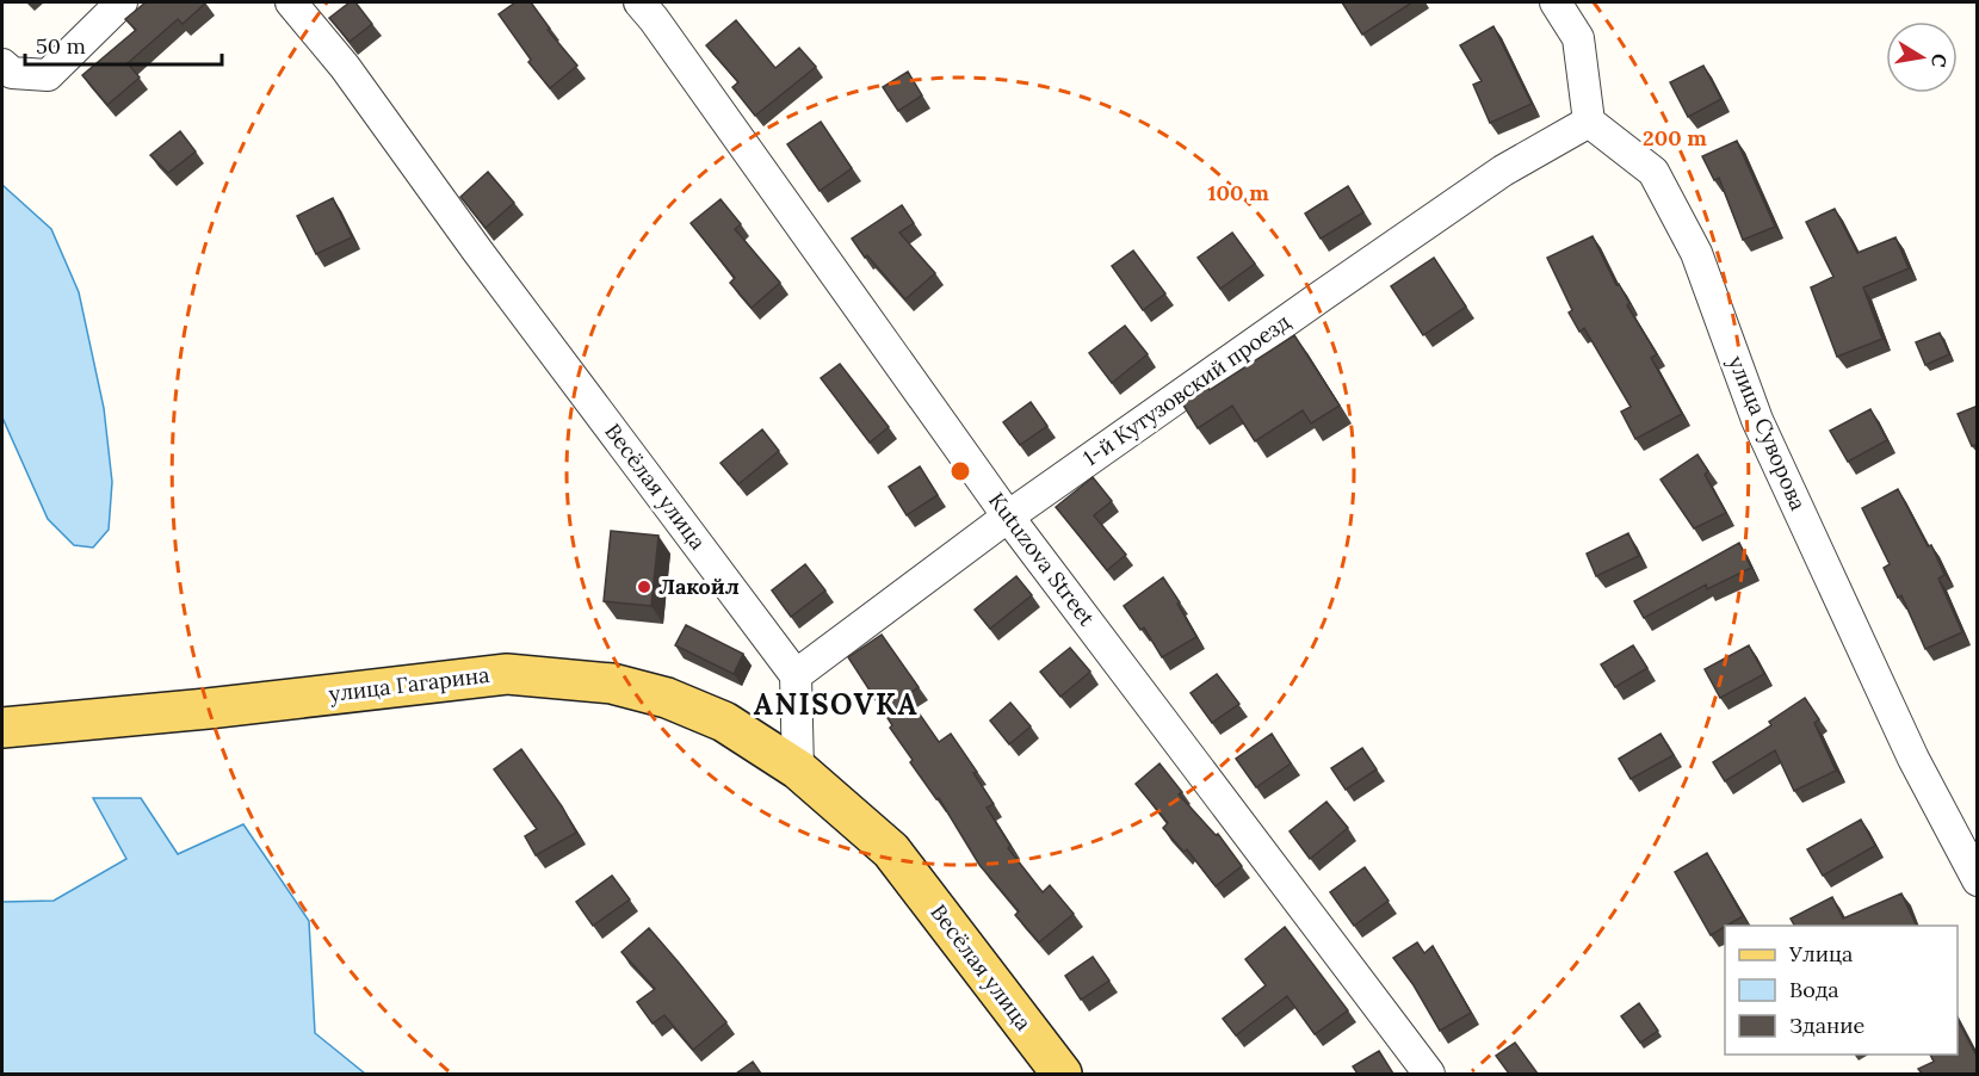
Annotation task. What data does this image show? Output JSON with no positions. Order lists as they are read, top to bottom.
{
  "streets": {
    "main road": ["Весёлая улица", "улица Гагарина"],
    "street": ["1-й Кутузовский проезд", "улица Суворова", "Kutuzova Street"]
  },
  "crossings": [
    ["1-й Кутузовский проезд", "улица Суворова"],
    ["1-й Кутузовский проезд", "Весёлая улица"],
    ["1-й Кутузовский проезд", "Kutuzova Street"],
    ["Весёлая улица", "улица Гагарина"]
  ],
  "districts": ["ANISOVKA"],
  "places": ["Лакойл"],
  "legend": ["Улица", "Вода", "Здание"],
  "scale_bar": "50 m",
  "north": "right",
  "rings": ["200 m", "100 m"]
}
